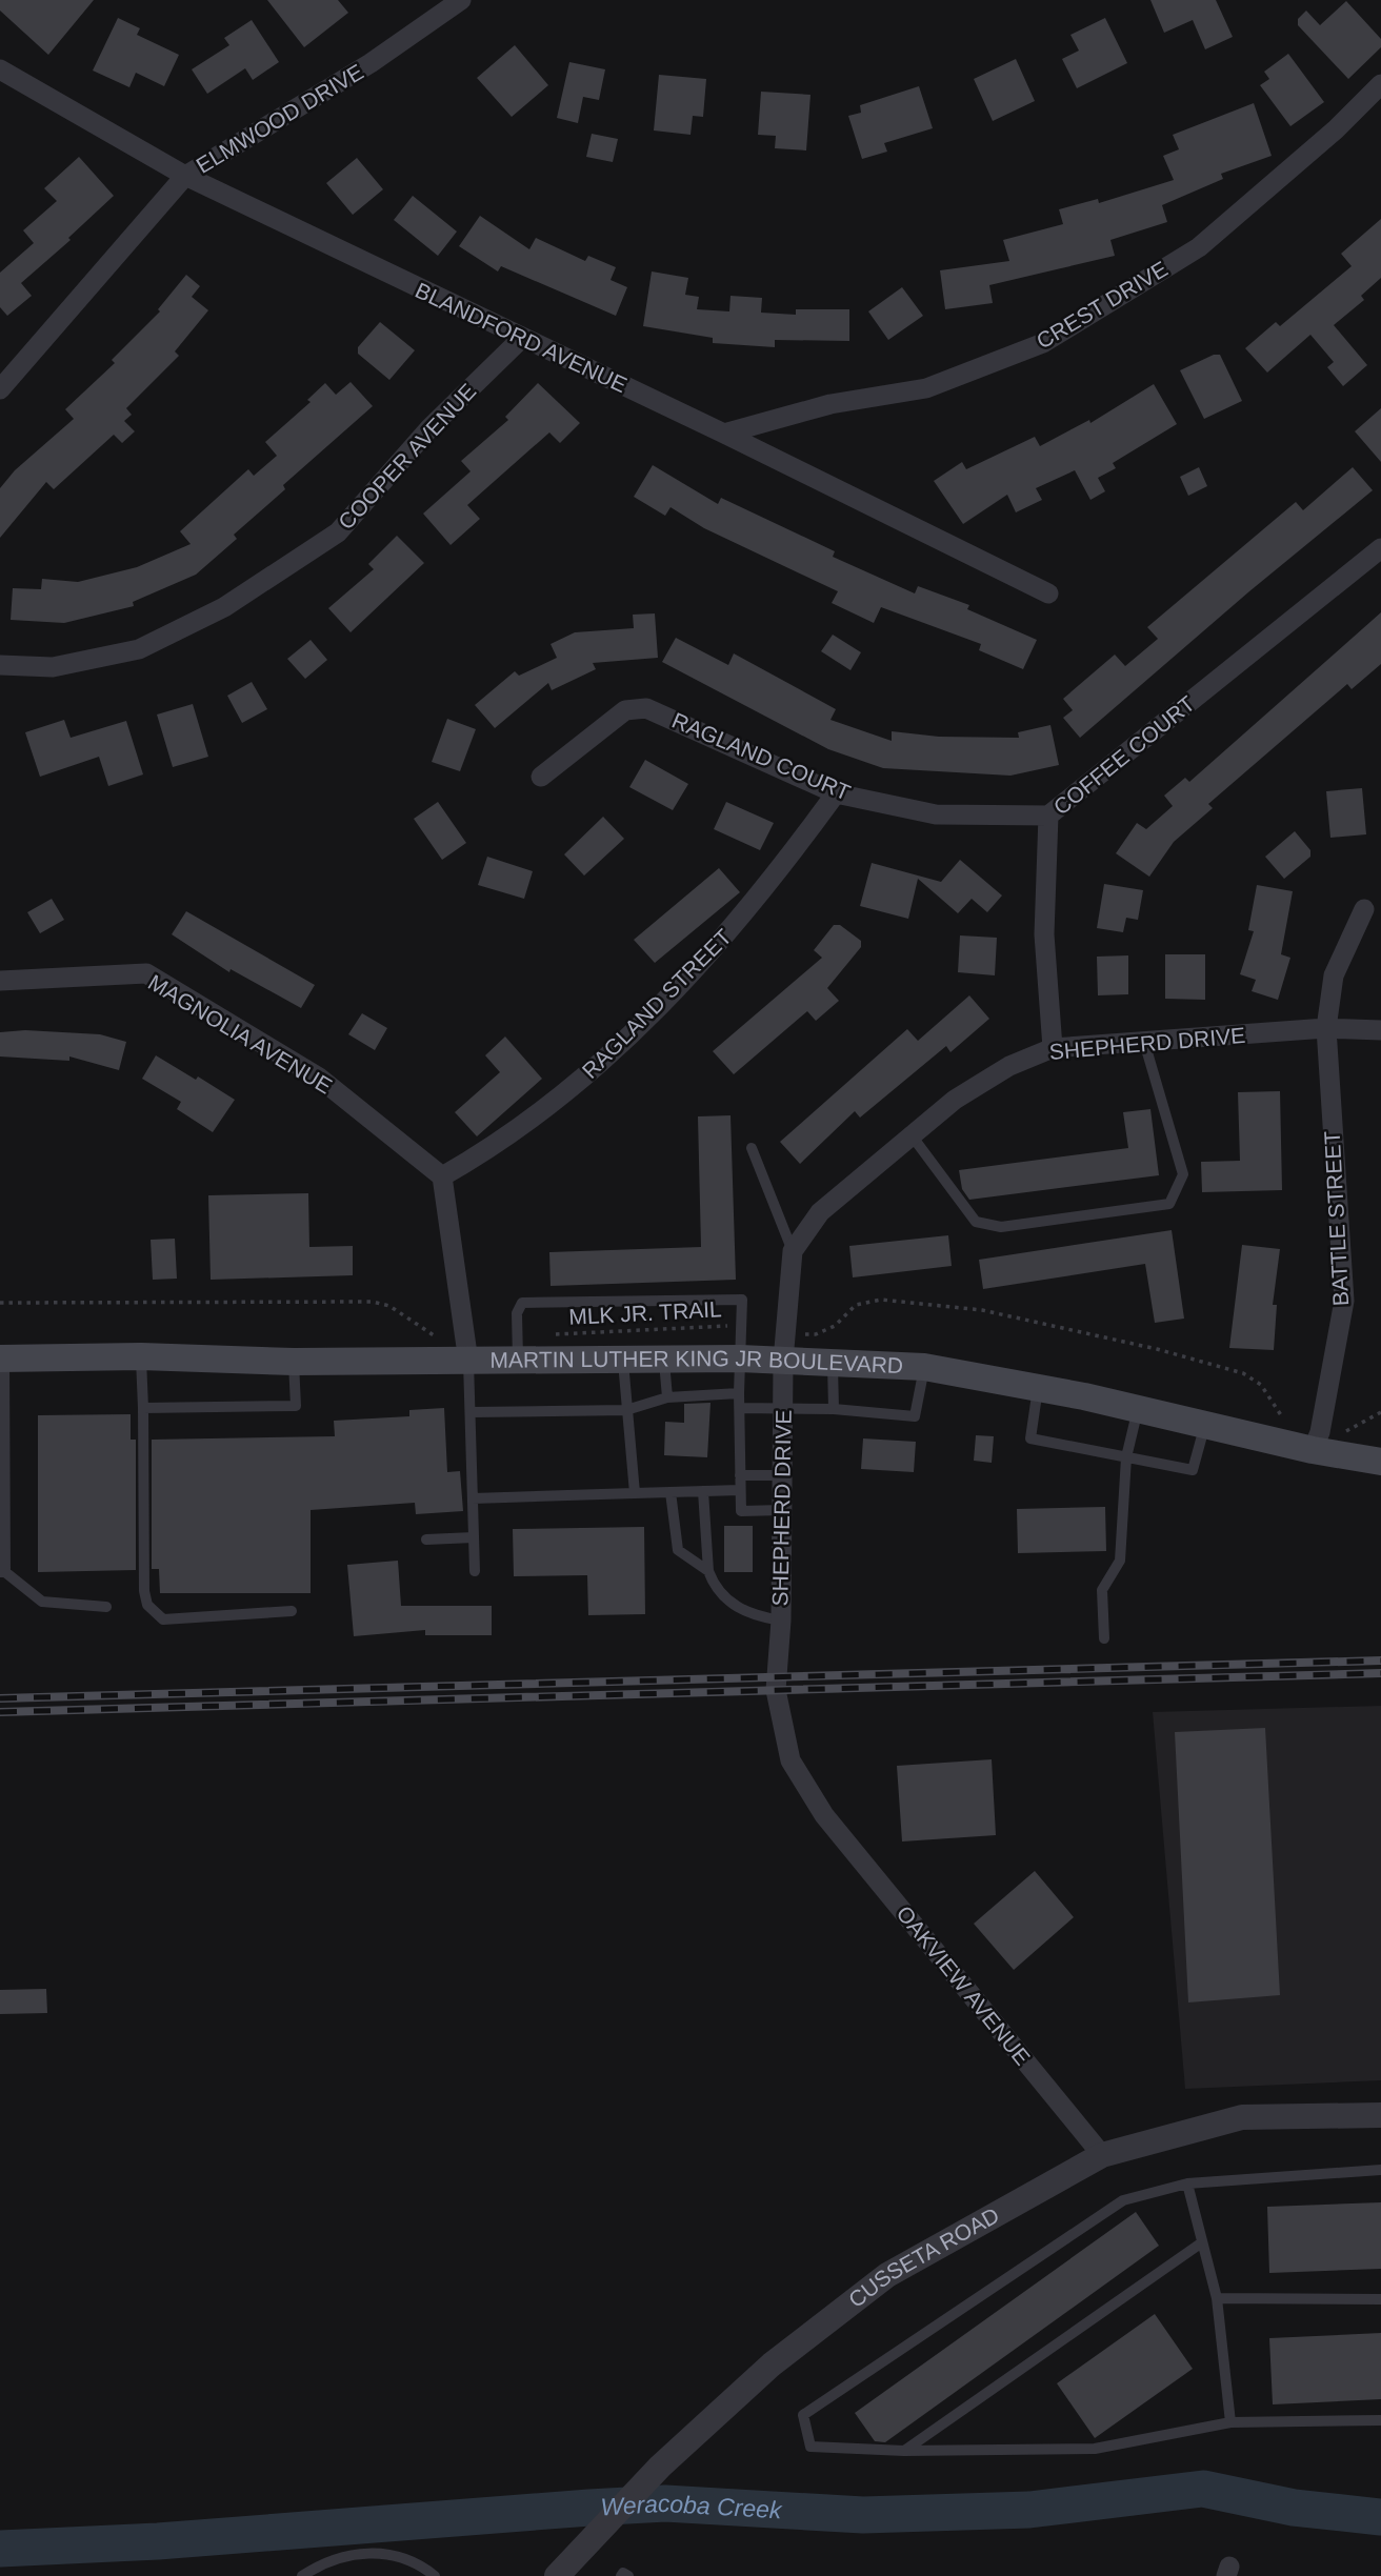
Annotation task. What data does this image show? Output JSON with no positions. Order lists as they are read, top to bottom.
{
  "streets": {
    "main road": ["MARTIN LUTHER KING JR BOULEVARD"],
    "street": [
      "ELMWOOD DRIVE",
      "CREST DRIVE",
      "BLANDFORD AVENUE",
      "COOPER AVENUE",
      "COFFEE COURT",
      "RAGLAND COURT",
      "RAGLAND STREET",
      "MAGNOLIA AVENUE",
      "SHEPHERD DRIVE",
      "BATTLE STREET",
      "OAKVIEW AVENUE",
      "CUSSETA ROAD"
    ],
    "path": ["MLK JR. TRAIL"]
  },
  "crossings": [
    ["ELMWOOD DRIVE", "BLANDFORD AVENUE"],
    ["CREST DRIVE", "BLANDFORD AVENUE"],
    ["BLANDFORD AVENUE", "COOPER AVENUE"],
    ["COFFEE COURT", "RAGLAND COURT"],
    ["COFFEE COURT", "SHEPHERD DRIVE"],
    ["RAGLAND COURT", "RAGLAND STREET"],
    ["RAGLAND STREET", "MAGNOLIA AVENUE"],
    ["SHEPHERD DRIVE", "BATTLE STREET"],
    ["SHEPHERD DRIVE", "MARTIN LUTHER KING JR BOULEVARD"],
    ["SHEPHERD DRIVE", "OAKVIEW AVENUE"],
    ["BATTLE STREET", "MARTIN LUTHER KING JR BOULEVARD"],
    ["MLK JR. TRAIL", "MARTIN LUTHER KING JR BOULEVARD"],
    ["OAKVIEW AVENUE", "CUSSETA ROAD"]
  ],
  "water": ["Weracoba Creek"]
}
